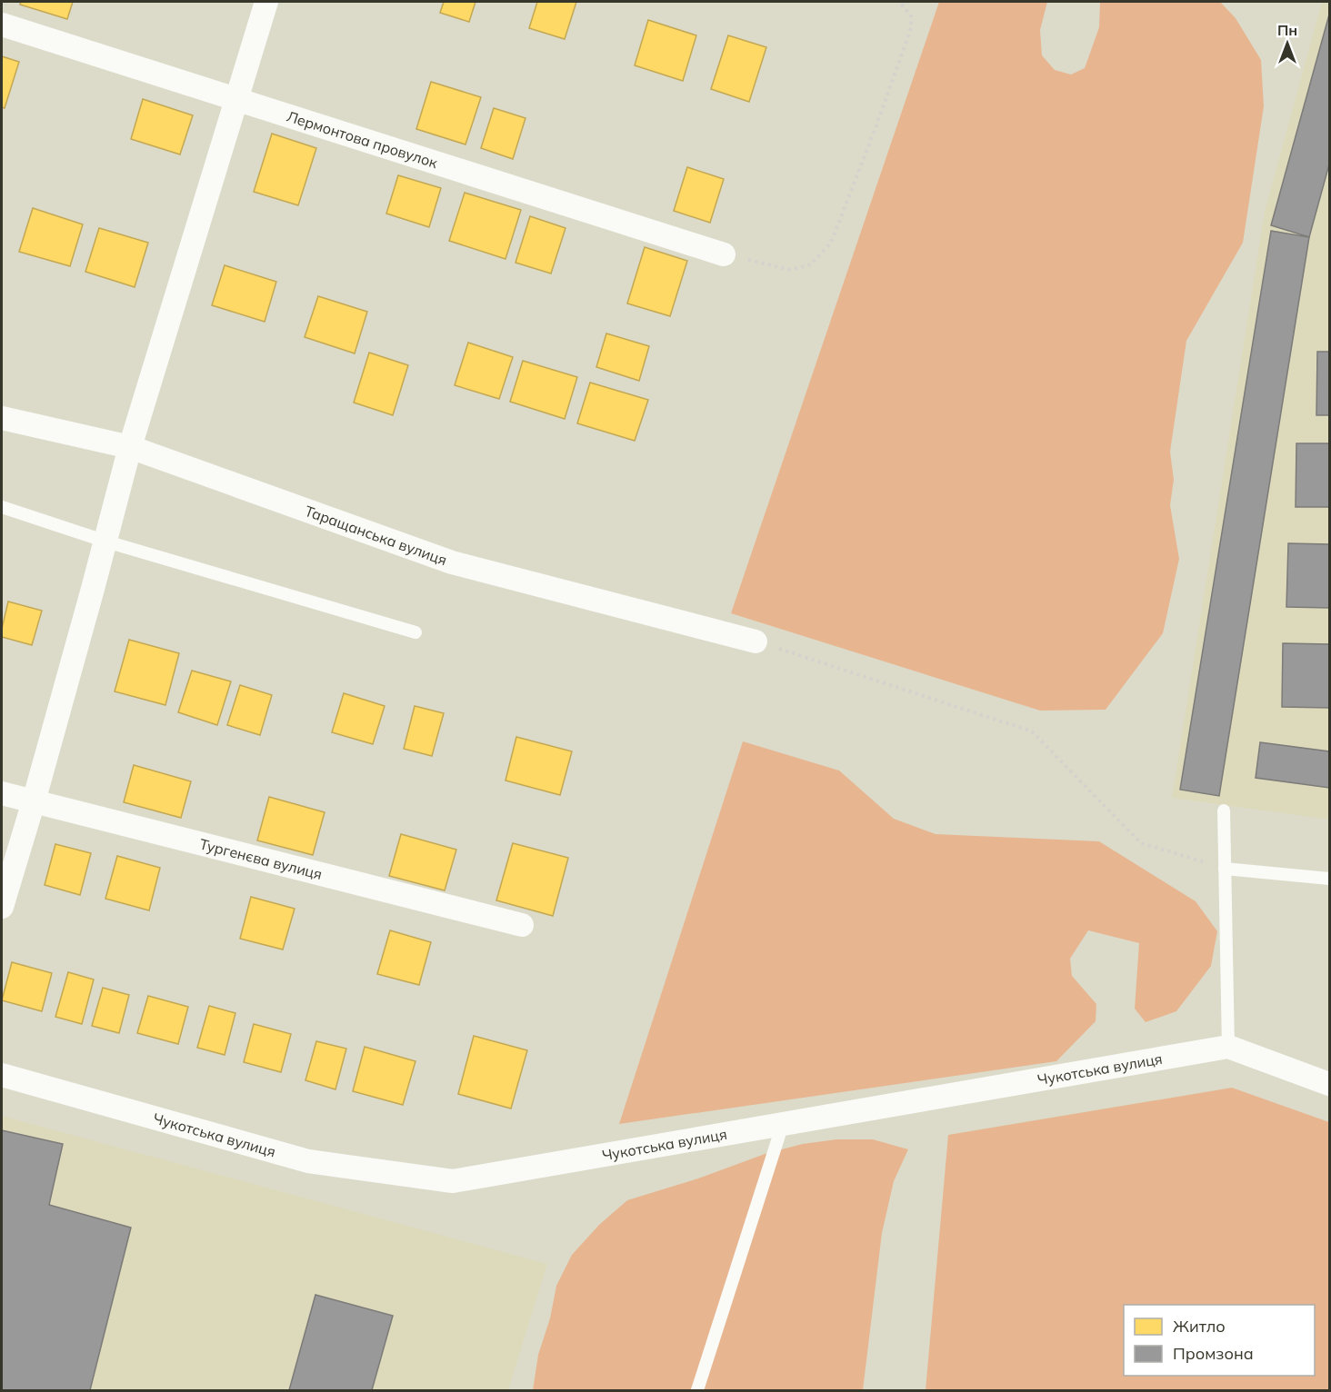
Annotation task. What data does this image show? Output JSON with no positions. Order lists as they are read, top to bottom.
{
  "streets": {
    "street": [
      "Лермонтова провулок",
      "Таращанська вулиця",
      "Тургенєва вулиця",
      "Чукотська вулиця"
    ]
  },
  "legend": ["Житло", "Промзона"],
  "north": "top"
}
